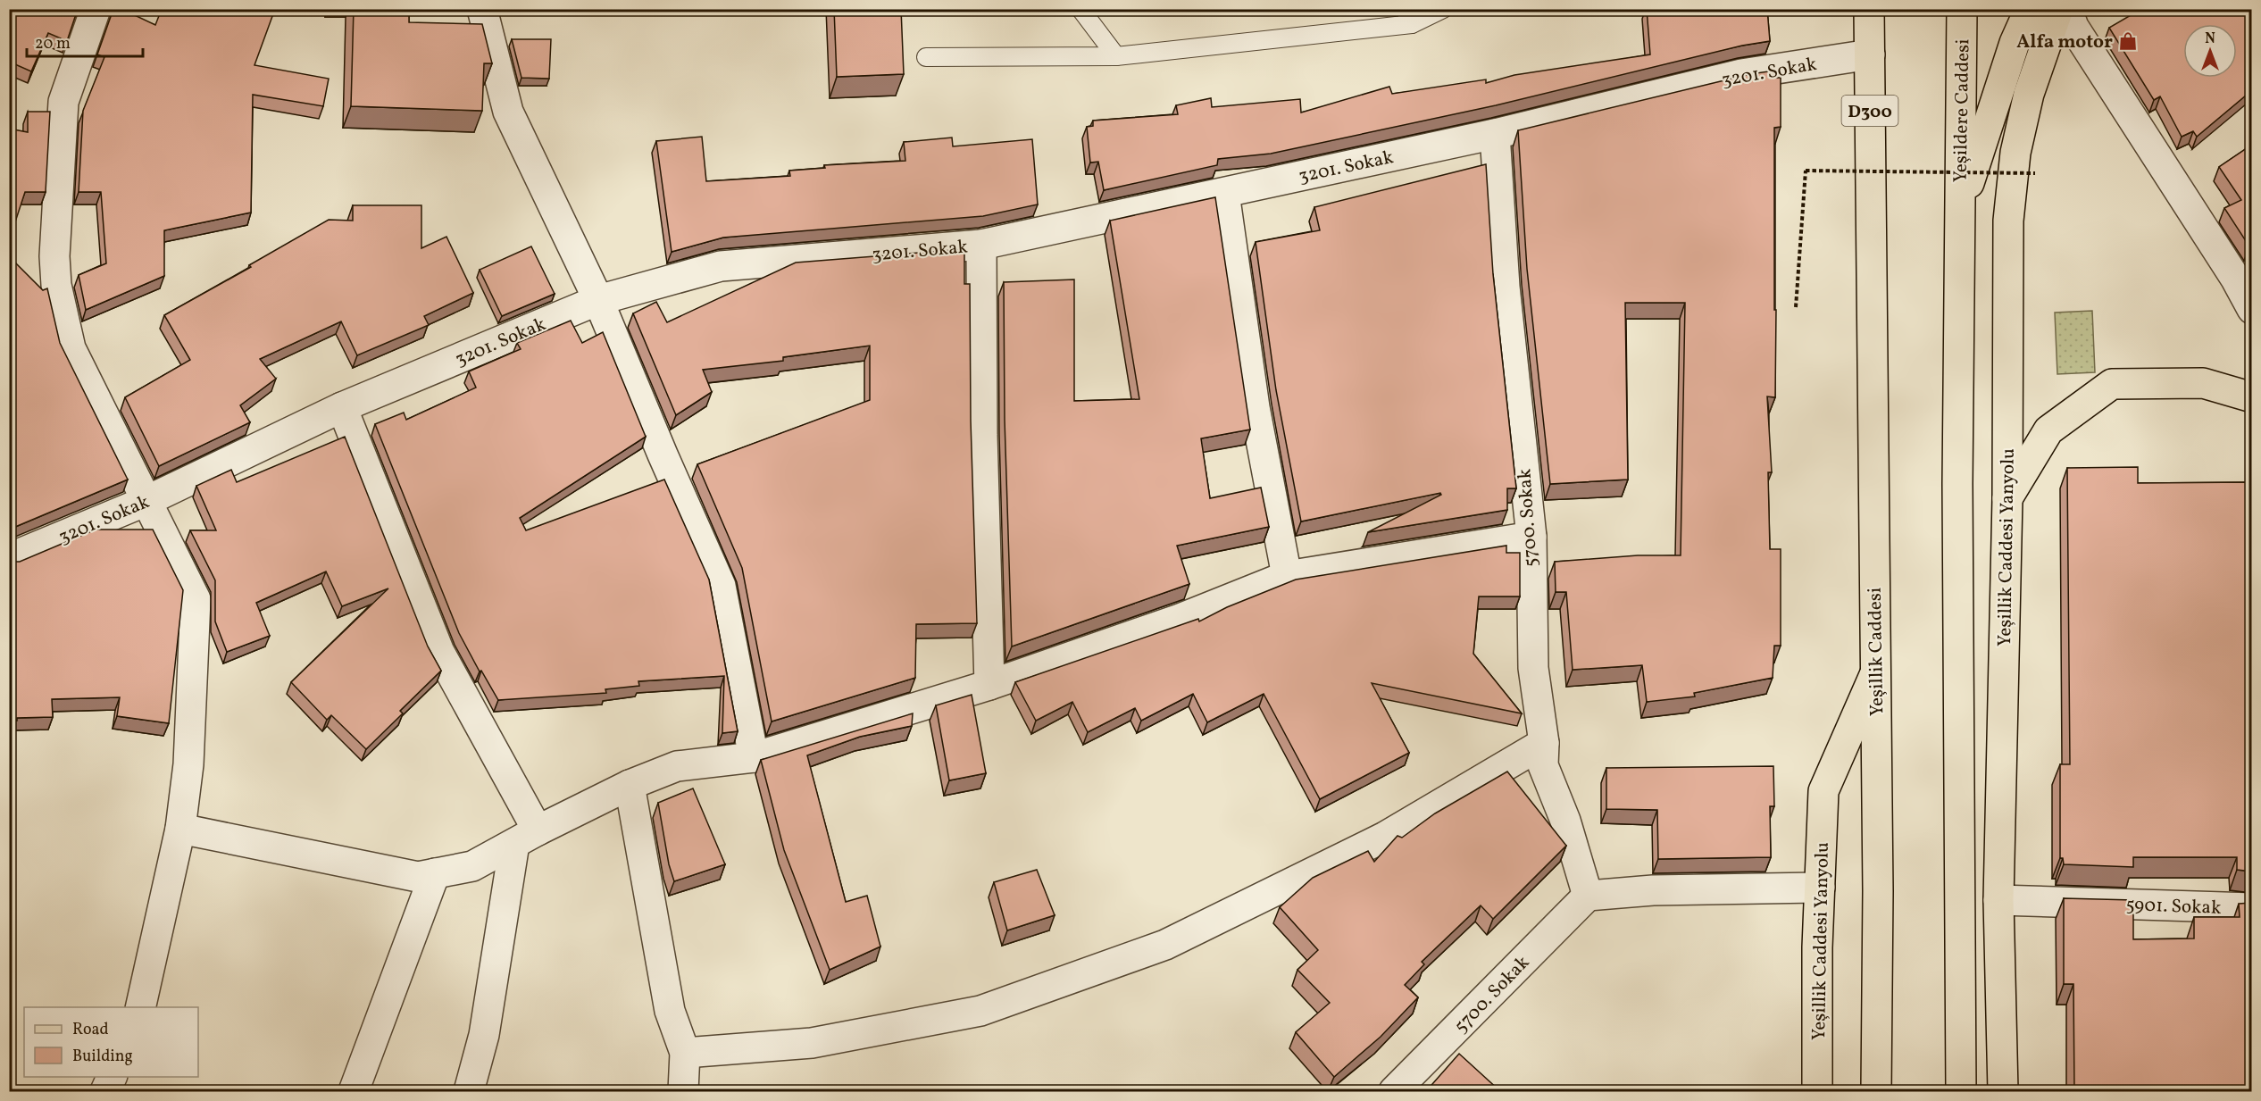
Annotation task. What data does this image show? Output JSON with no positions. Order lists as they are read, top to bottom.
{
  "streets": {
    "main road": [
      "D300",
      "Yeşildere Caddesi",
      "Yeşillik Caddesi Yanyolu",
      "Yeşillik Caddesi"
    ],
    "street": ["3201. Sokak", "5700. Sokak", "5901. Sokak"]
  },
  "crossings": [
    ["3201. Sokak", "D300"],
    ["3201. Sokak", "5700. Sokak"],
    ["3201. Sokak", "Yeşillik Caddesi"],
    ["D300", "Yeşillik Caddesi"],
    ["Yeşillik Caddesi Yanyolu", "Yeşillik Caddesi"],
    ["Yeşillik Caddesi Yanyolu", "5901. Sokak"]
  ],
  "places": {
    "shop": ["Alfa motor"]
  },
  "legend": ["Road", "Building"],
  "scale_bar": "20 m",
  "north": "top"
}
